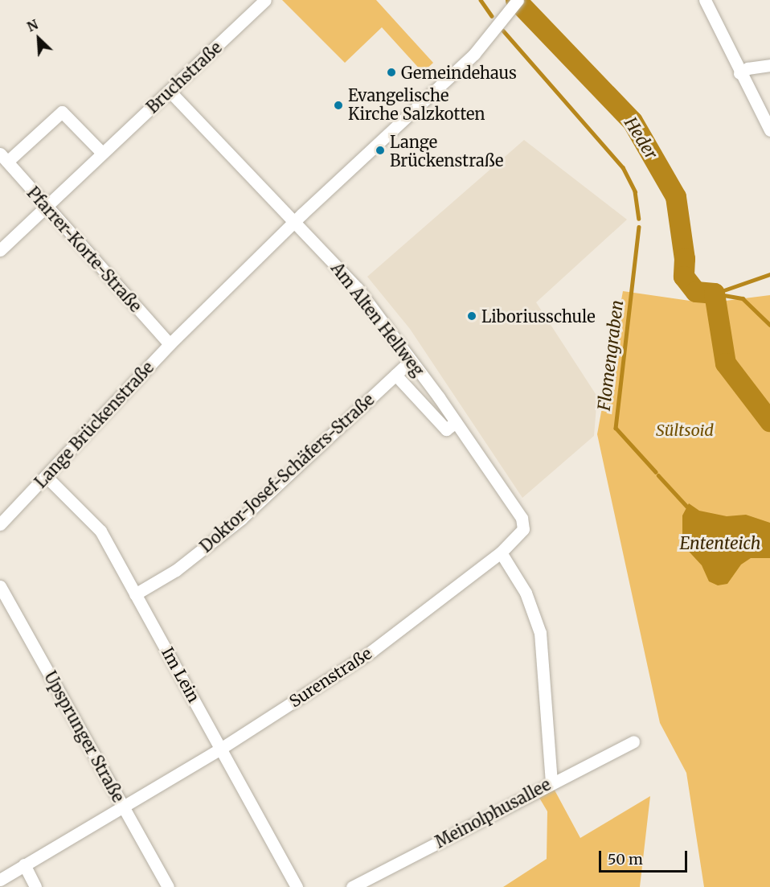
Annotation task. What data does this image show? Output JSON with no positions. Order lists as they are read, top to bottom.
{
  "streets": {
    "street": [
      "Bruchstraße",
      "Pfarrer-Korte-Straße",
      "Am Alten Hellweg",
      "Lange Brückenstraße",
      "Doktor-Josef-Schäfers-Straße",
      "Im Lein",
      "Surenstraße",
      "Upsprunger Straße",
      "Meinolphusallee"
    ]
  },
  "crossings": [
    ["Bruchstraße", "Pfarrer-Korte-Straße"],
    ["Bruchstraße", "Am Alten Hellweg"],
    ["Pfarrer-Korte-Straße", "Lange Brückenstraße"],
    ["Am Alten Hellweg", "Lange Brückenstraße"],
    ["Am Alten Hellweg", "Doktor-Josef-Schäfers-Straße"],
    ["Am Alten Hellweg", "Surenstraße"],
    ["Lange Brückenstraße", "Im Lein"],
    ["Doktor-Josef-Schäfers-Straße", "Im Lein"],
    ["Im Lein", "Surenstraße"],
    ["Surenstraße", "Upsprunger Straße"]
  ],
  "water": ["Heder", "Flomengraben", "Ententeich"],
  "parks": ["Sültsoid"],
  "places": [
    "Gemeindehaus",
    "Evangelische Kirche Salzkotten",
    "Lange Brückenstraße",
    "Liboriusschule"
  ],
  "scale_bar": "50 m",
  "north": "top left"
}
